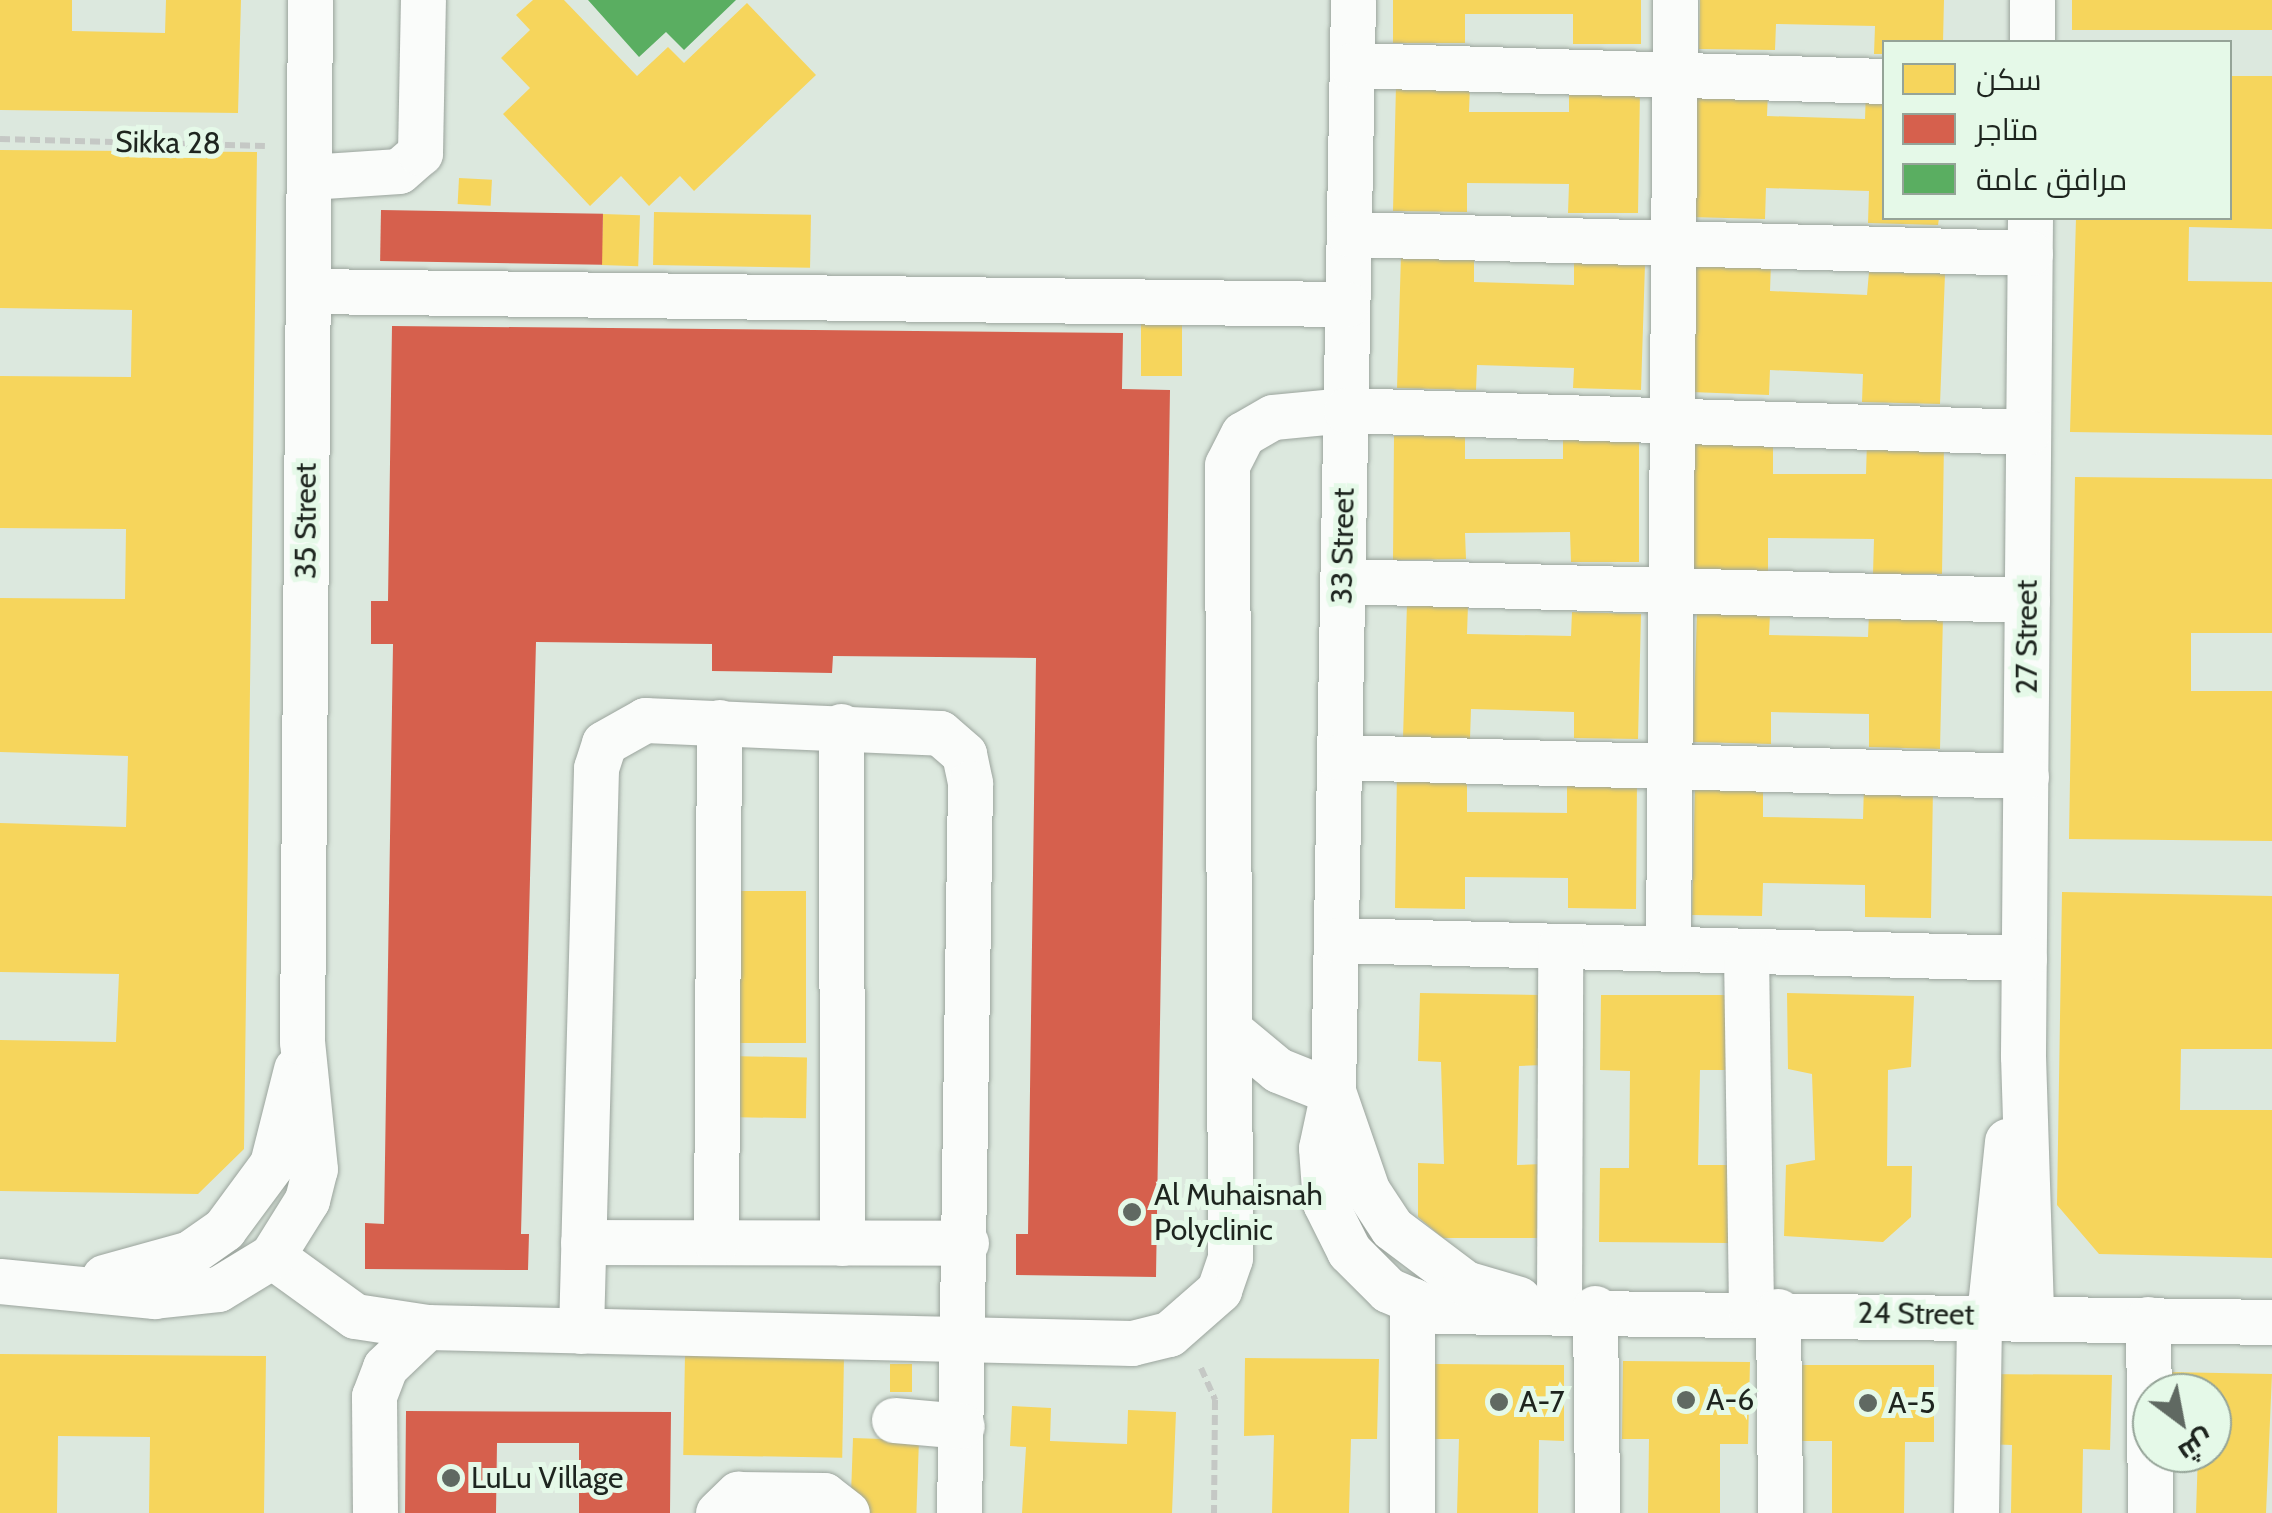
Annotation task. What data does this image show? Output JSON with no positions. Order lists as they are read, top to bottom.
{
  "streets": {
    "street": [
      "35 Street",
      "33 Street",
      "27 Street",
      "24 Street"
    ],
    "path": ["Sikka 28"]
  },
  "crossings": [
    ["Sikka 28", "35 Street"],
    ["33 Street", "24 Street"],
    ["27 Street", "24 Street"]
  ],
  "places": [
    "Al Muhaisnah Polyclinic",
    "A-6",
    "A-7",
    "A-5",
    "LuLu Village"
  ],
  "legend": ["سكن", "متاجر", "مرافق عامة"],
  "north": "bottom right"
}
